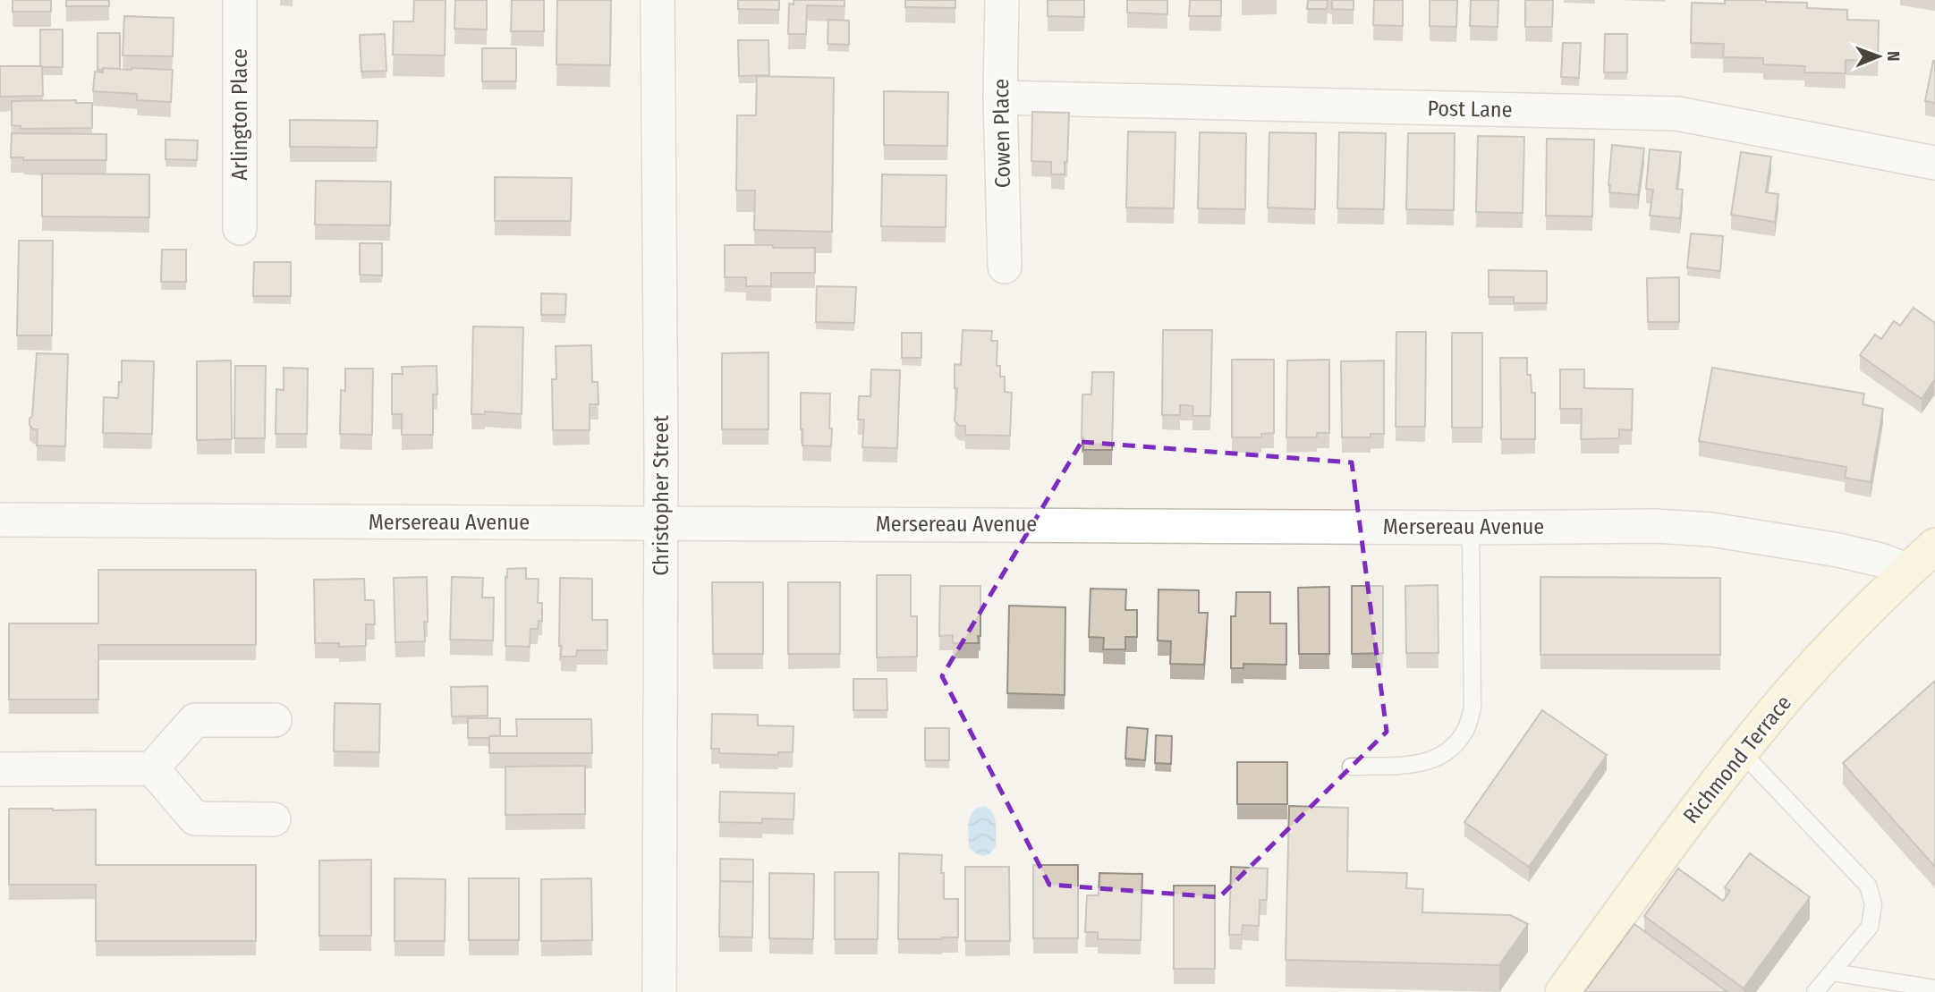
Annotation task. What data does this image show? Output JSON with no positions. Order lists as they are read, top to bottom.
{
  "streets": {
    "main road": ["Richmond Terrace"],
    "street": [
      "Post Lane",
      "Arlington Place",
      "Cowen Place",
      "Christopher Street",
      "Mersereau Avenue"
    ]
  },
  "crossings": [
    ["Post Lane", "Cowen Place"],
    ["Christopher Street", "Mersereau Avenue"],
    ["Mersereau Avenue", "Richmond Terrace"]
  ],
  "north": "right"
}
